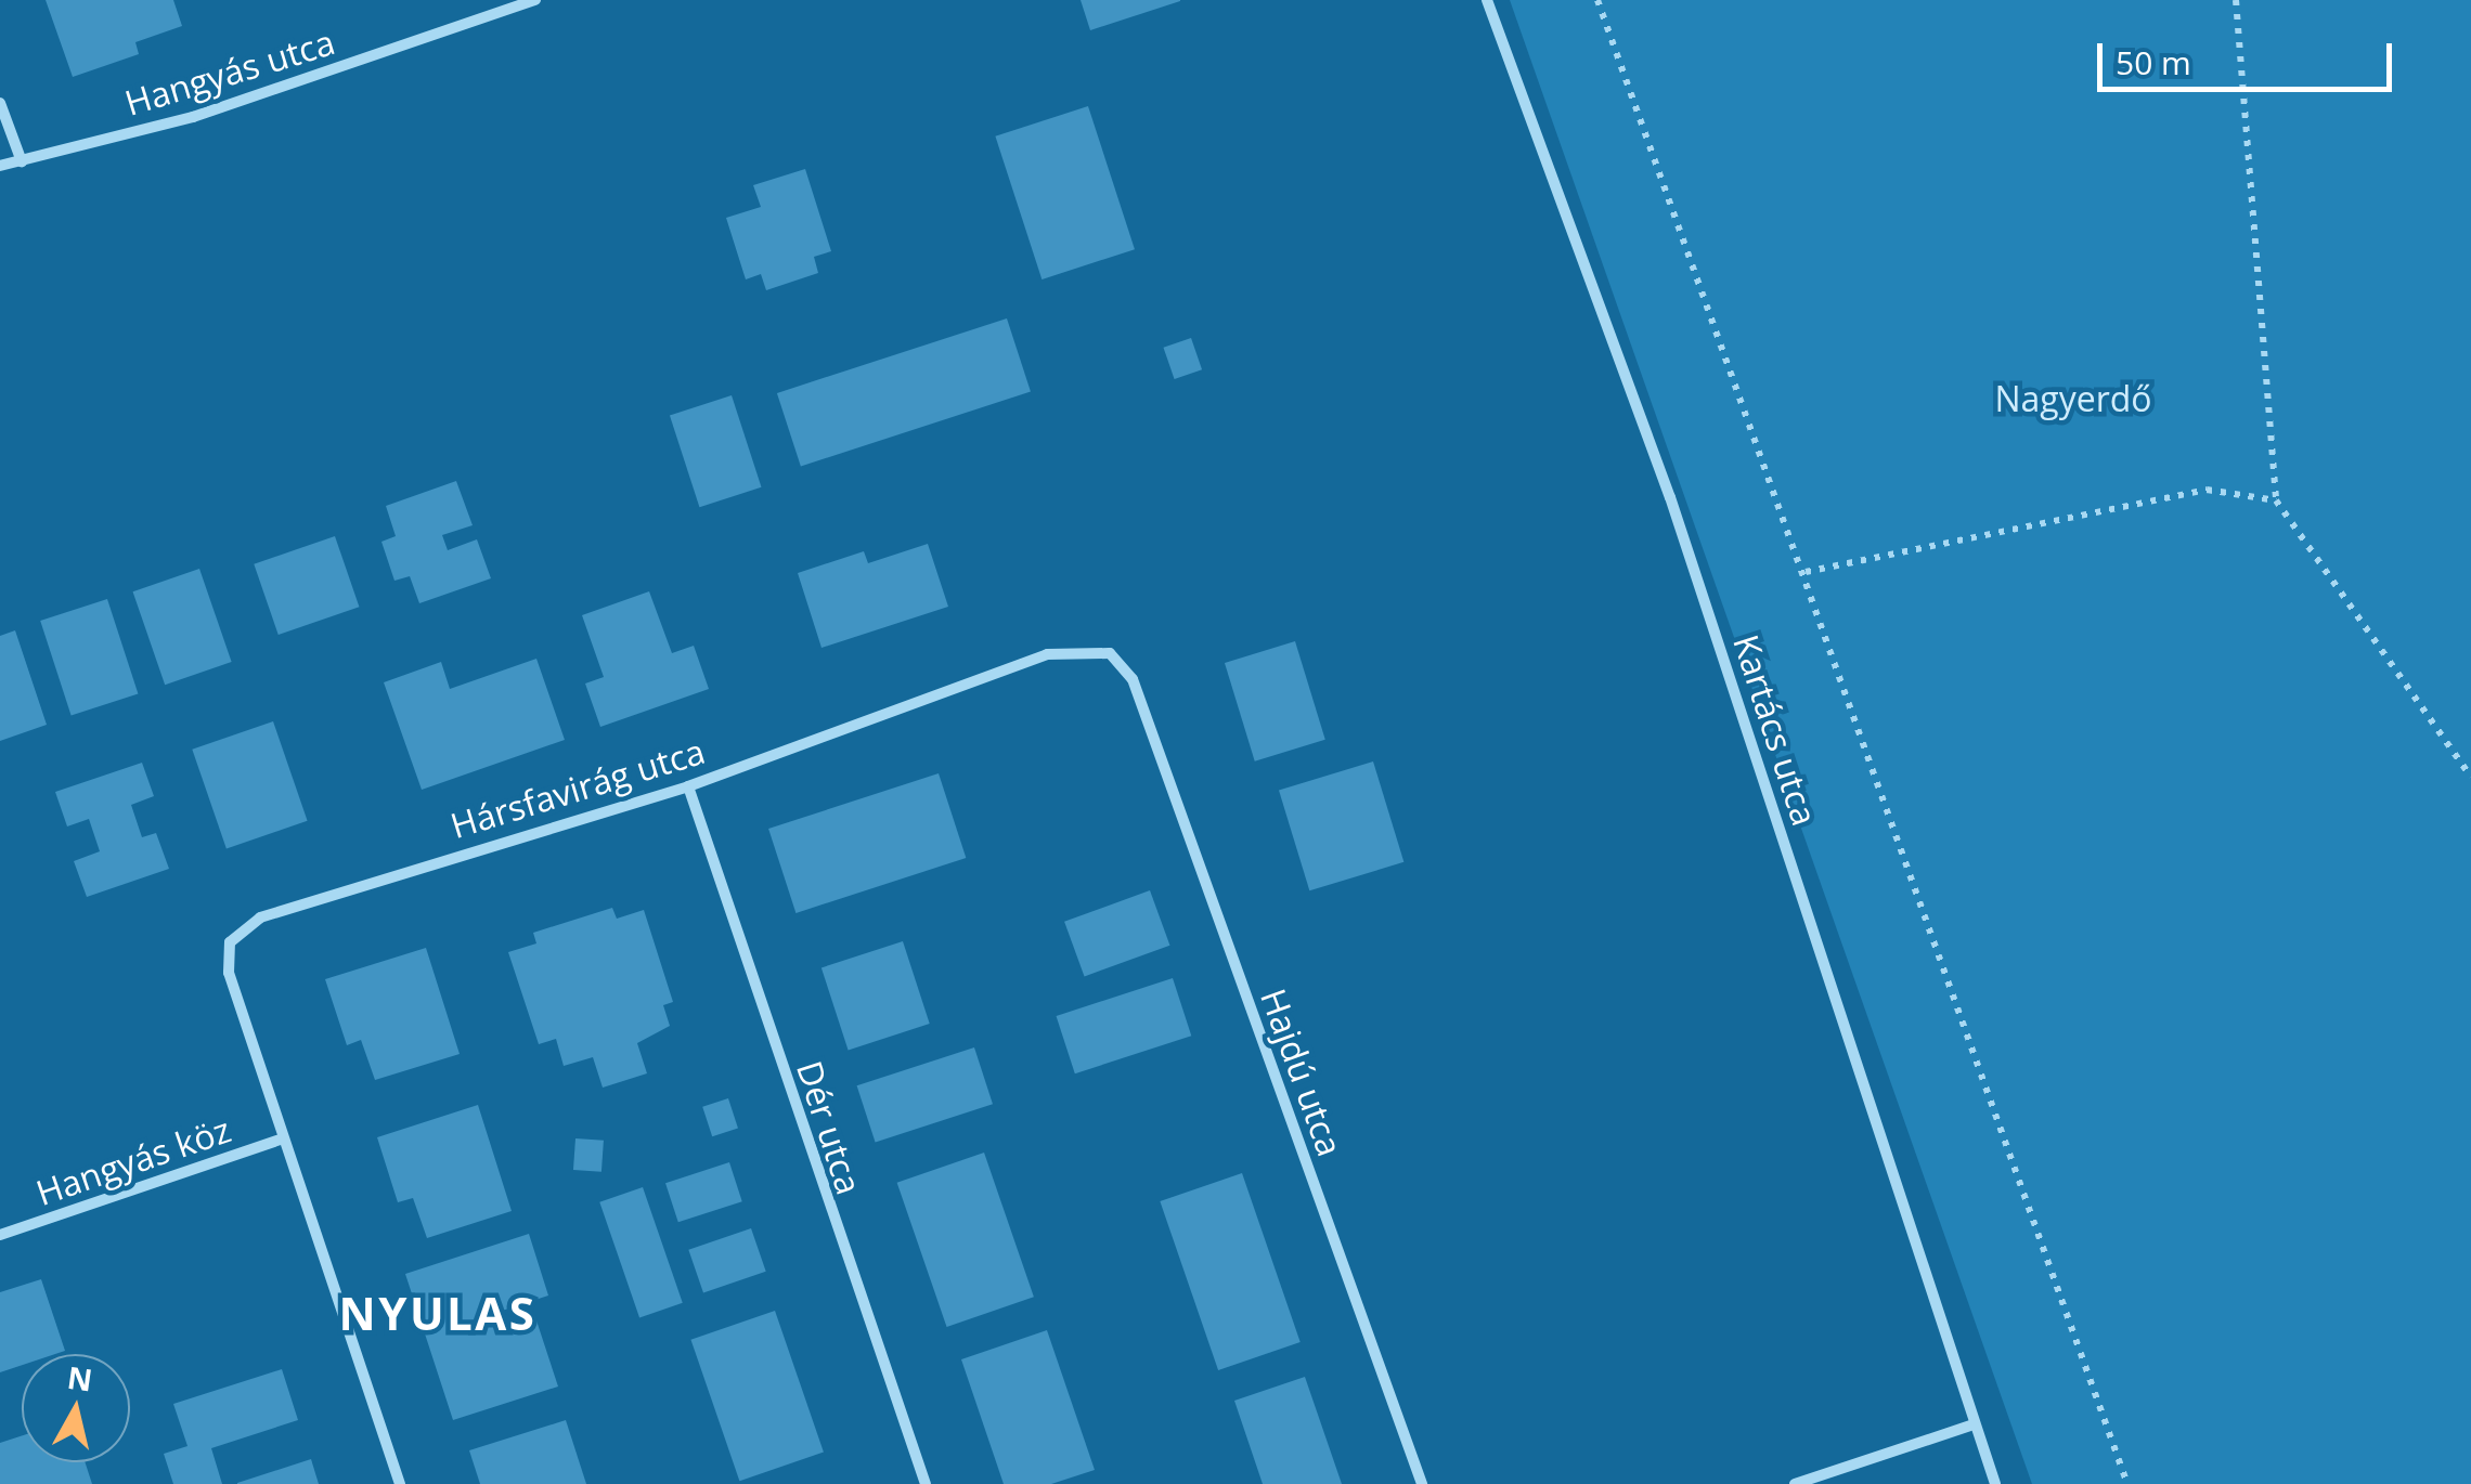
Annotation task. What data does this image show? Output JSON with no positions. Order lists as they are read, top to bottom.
{
  "streets": {
    "street": [
      "Hangyás utca",
      "Kartács utca",
      "Hársfavirág utca",
      "Hajdú utca",
      "Dér utca",
      "Hangyás köz"
    ]
  },
  "crossings": [
    ["Hársfavirág utca", "Hajdú utca"],
    ["Hársfavirág utca", "Dér utca"],
    ["Hársfavirág utca", "Hangyás köz"]
  ],
  "districts": ["NYULAS"],
  "parks": ["Nagyerdő"],
  "scale_bar": "50 m",
  "north": "top"
}
